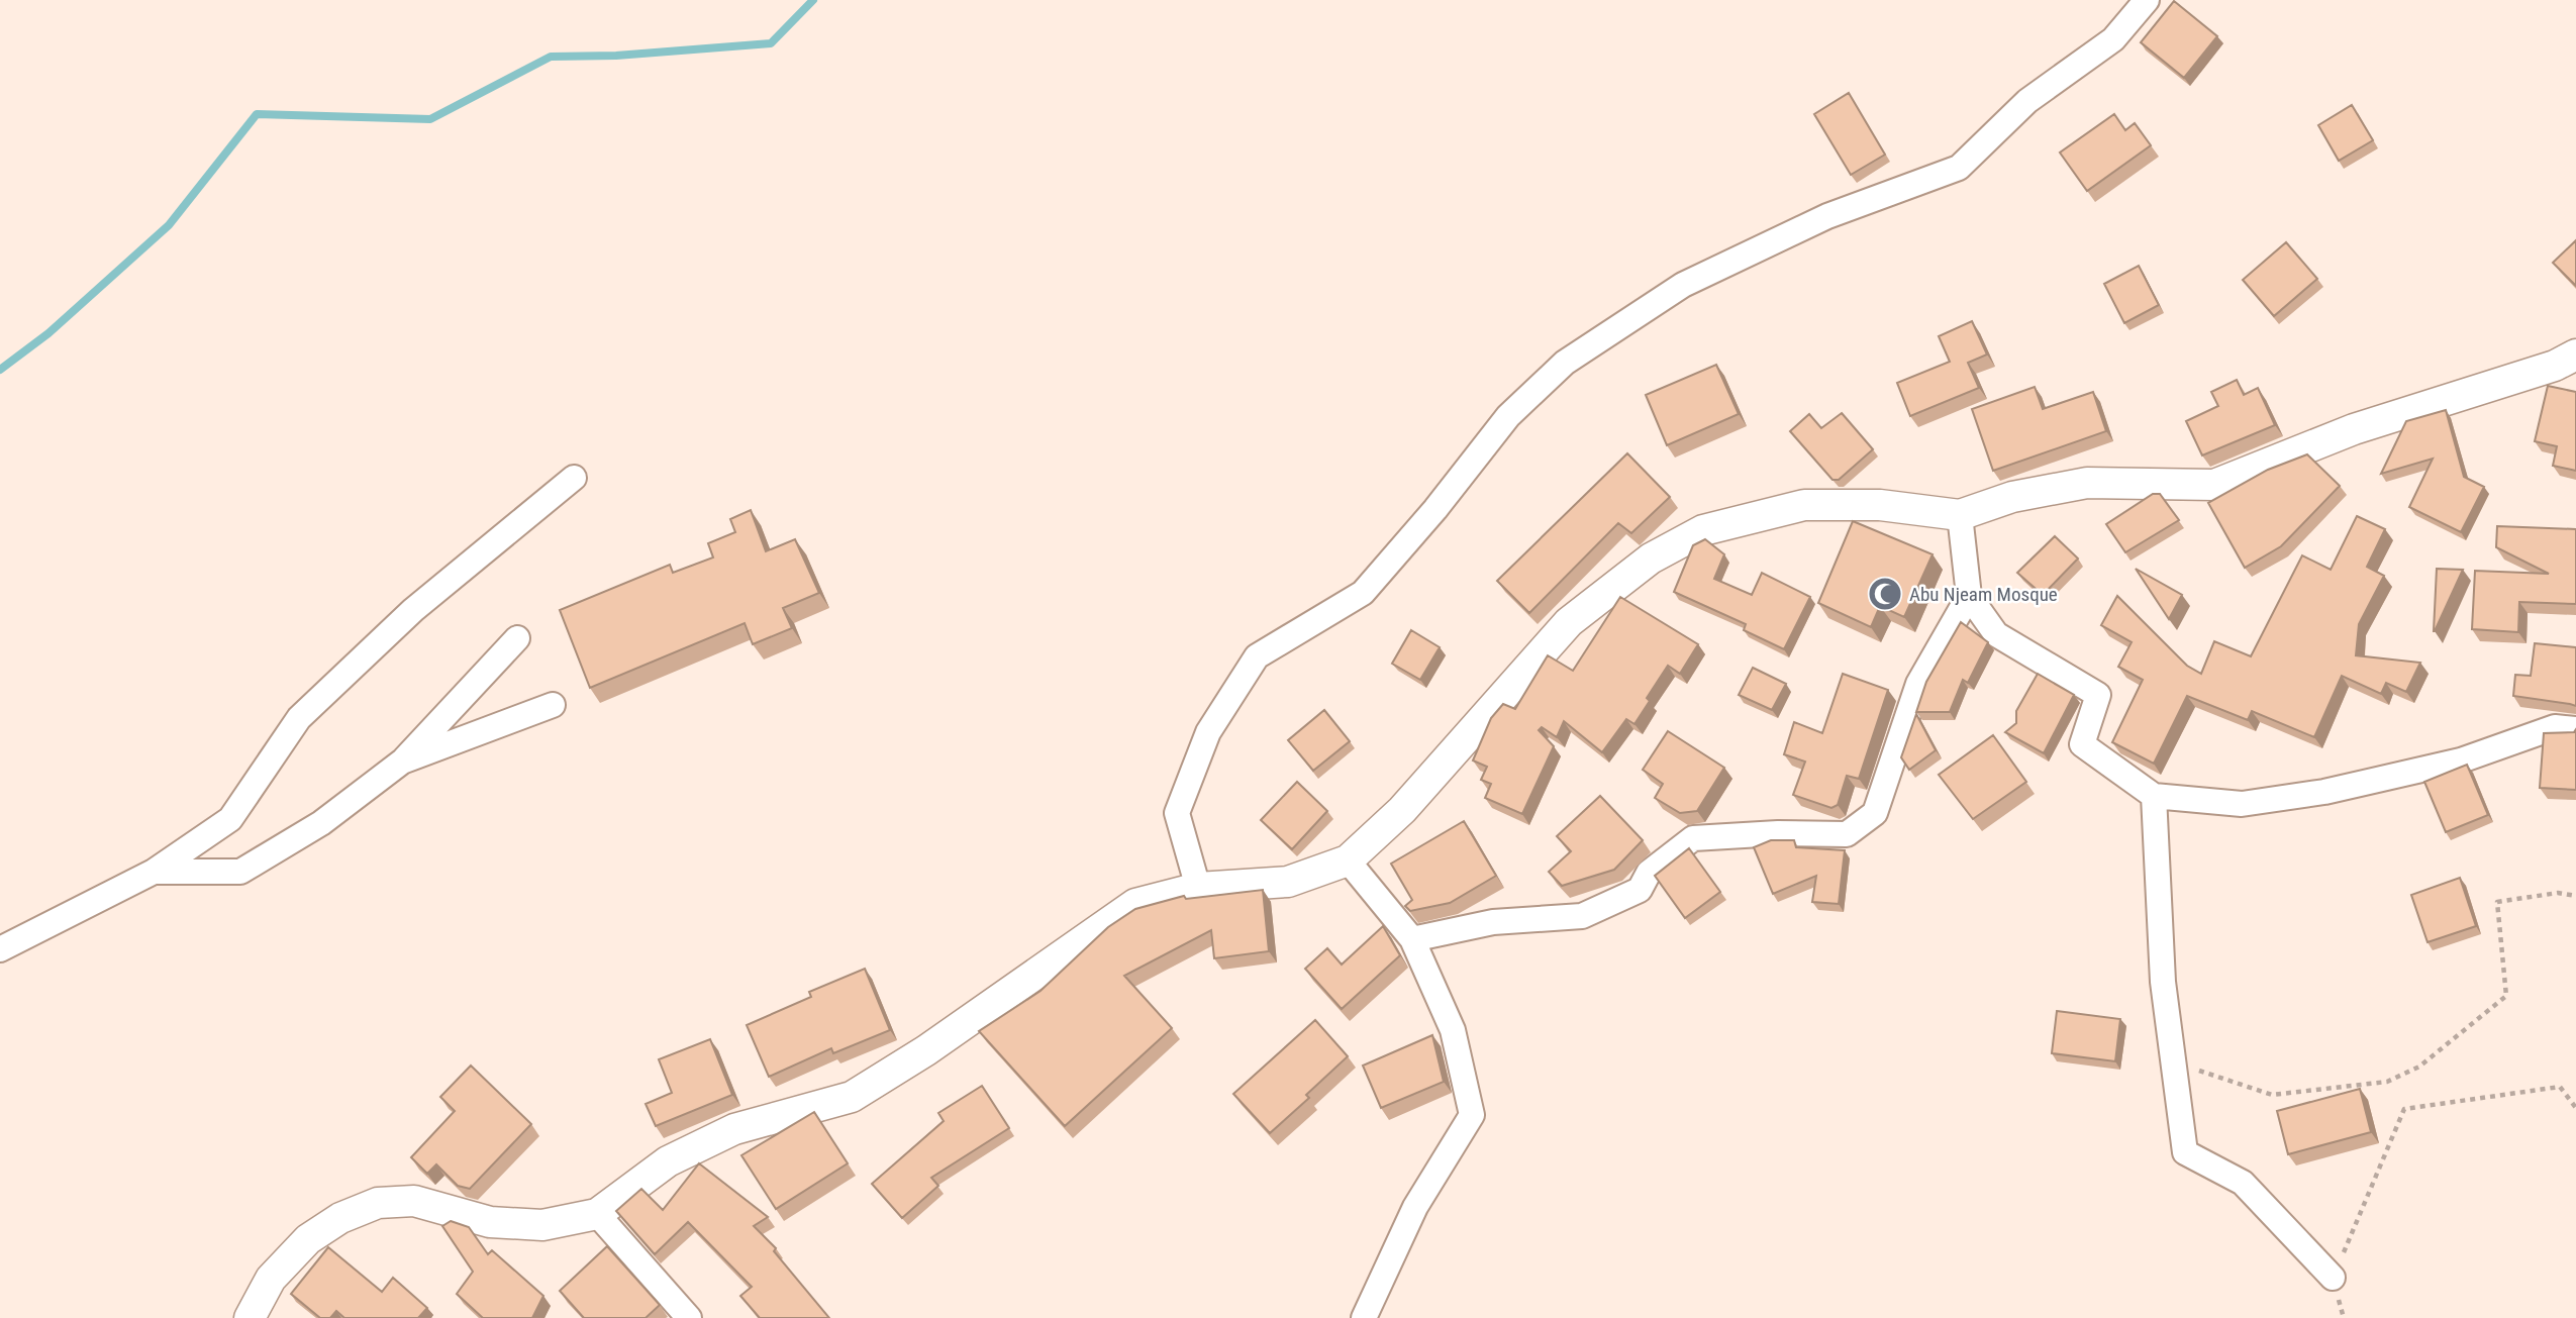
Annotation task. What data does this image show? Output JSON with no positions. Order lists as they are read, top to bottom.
{
  "places": {
    "mosque": ["Abu Njeam Mosque"]
  }
}
